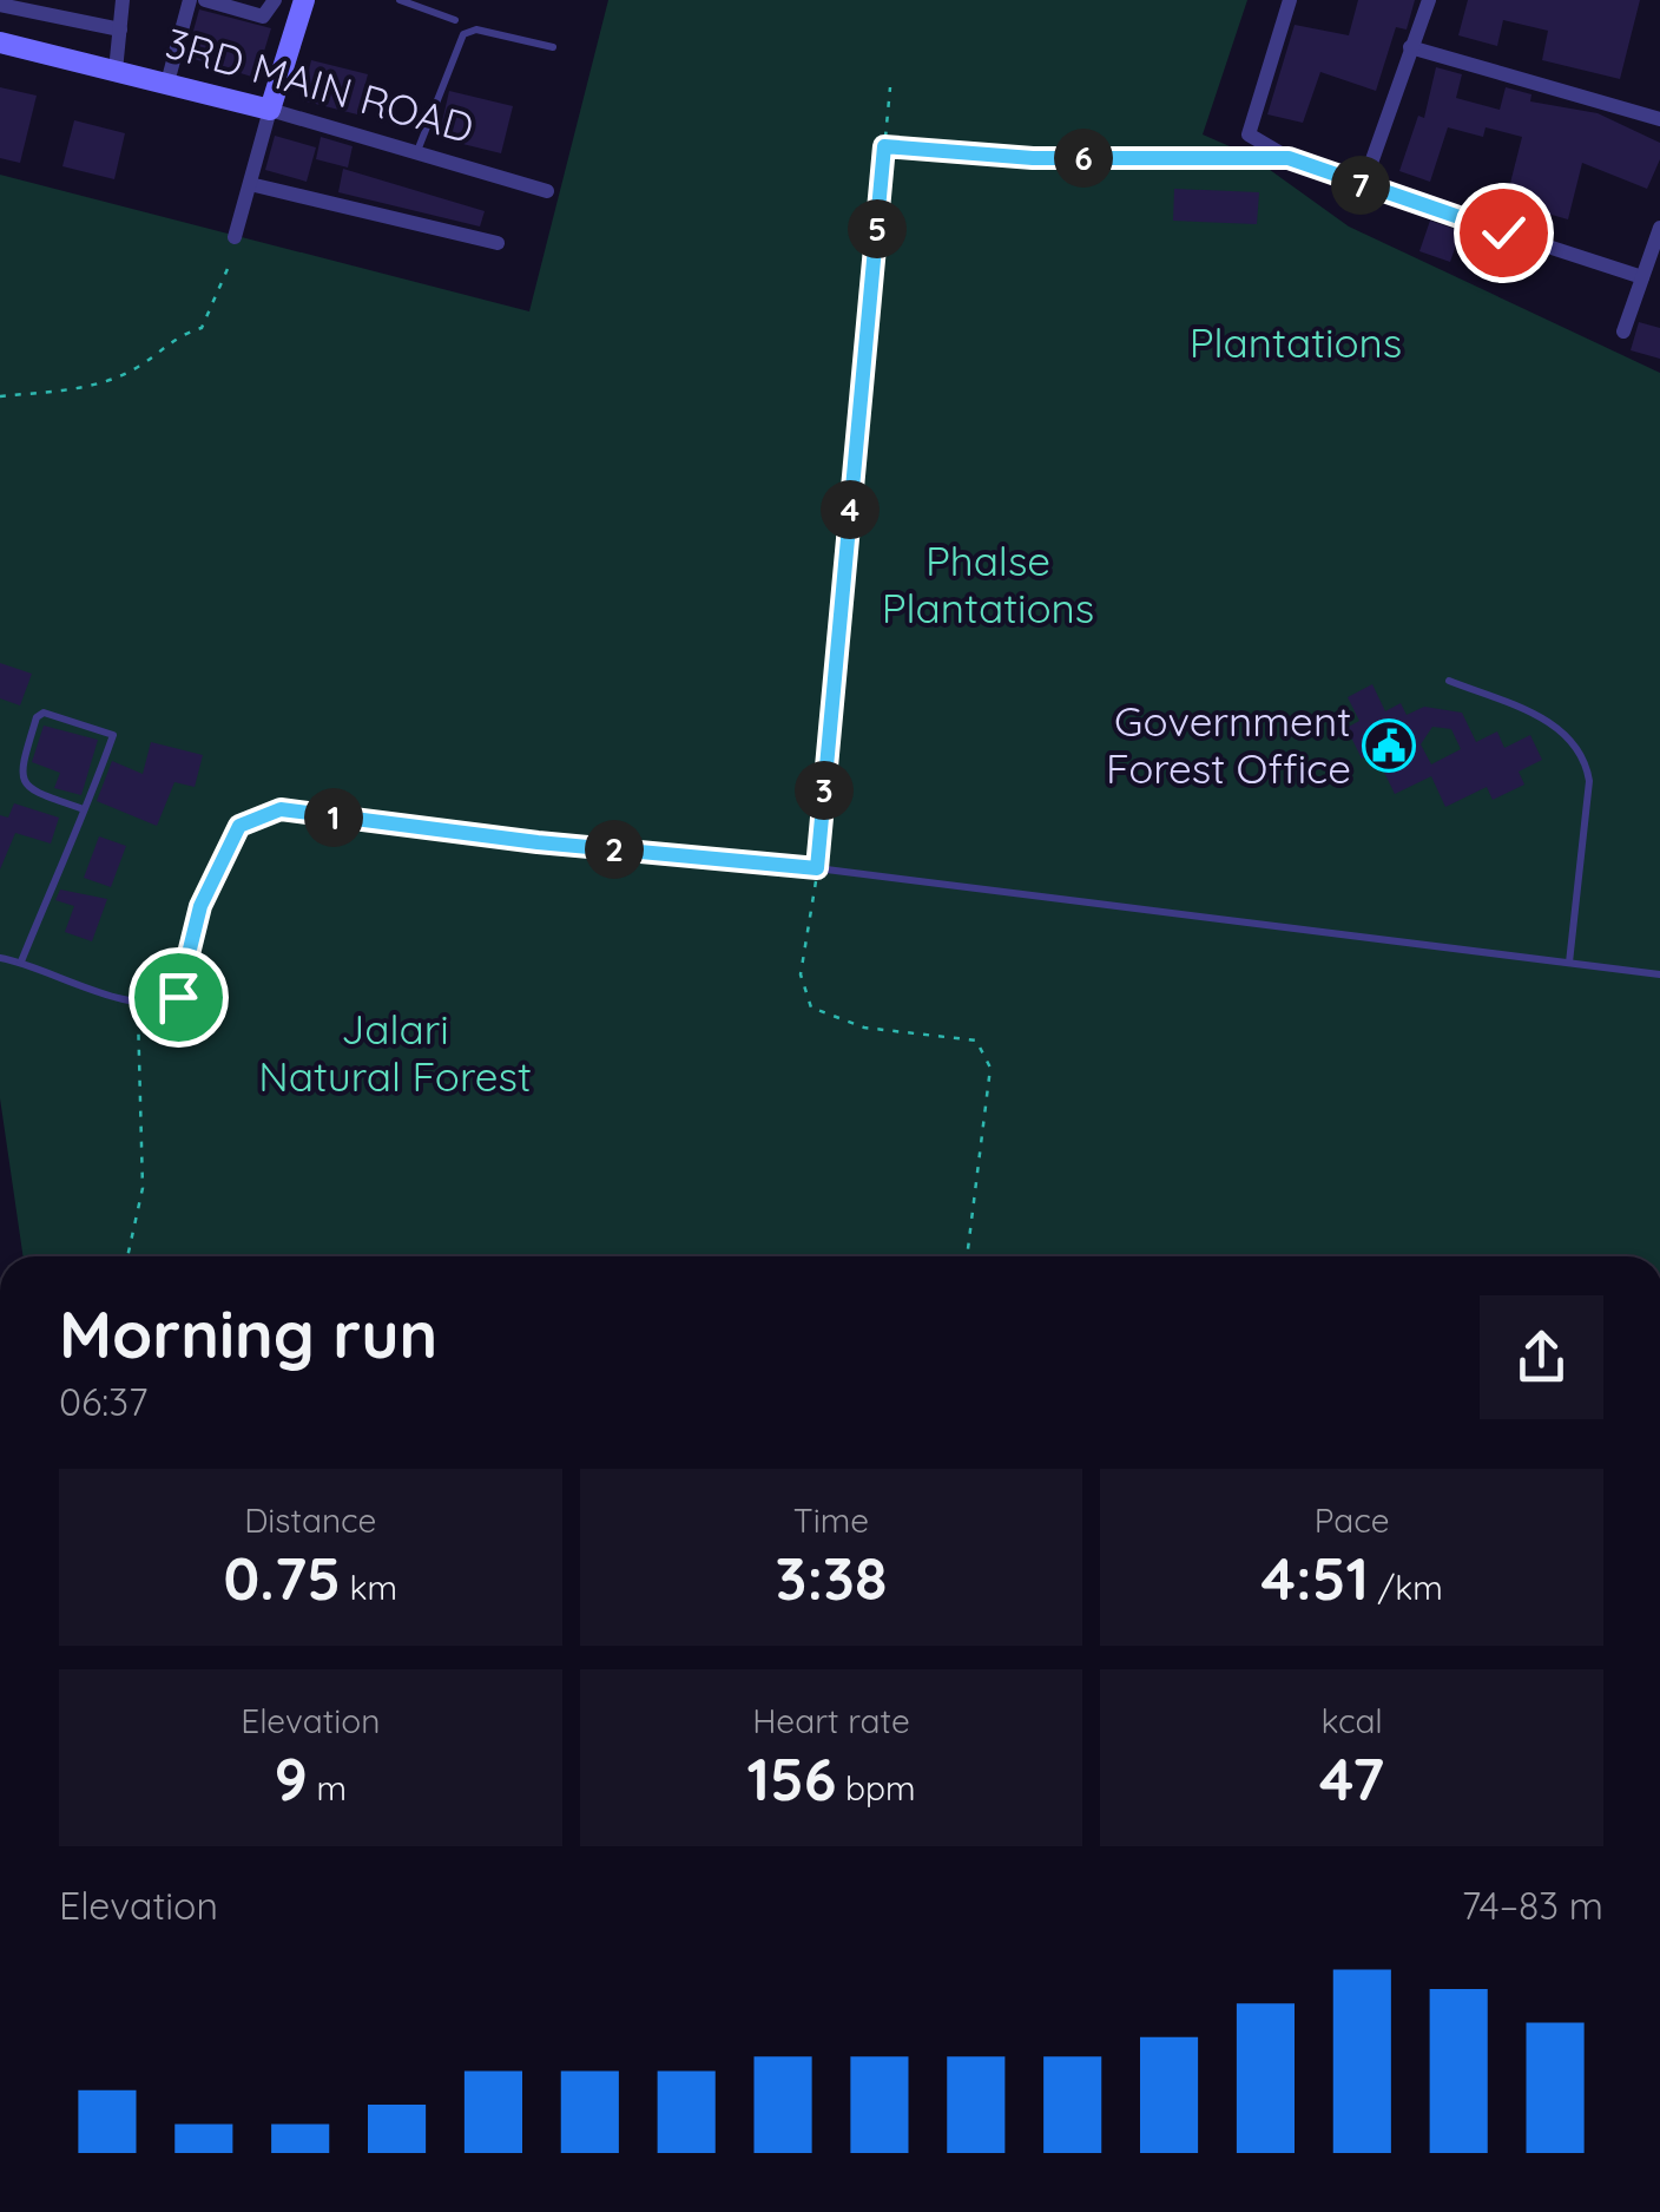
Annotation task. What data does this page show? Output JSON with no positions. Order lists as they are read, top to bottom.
{
  "streets": {
    "street": ["3RD MAIN ROAD"]
  },
  "parks": ["Plantations", "Phalse Plantations", "Jalari Natural Forest"],
  "places": {
    "public building": ["Government Forest Office"]
  },
  "page": {
    "pins": [
      "6",
      "7",
      "5",
      "4",
      "3",
      "1",
      "2"
    ],
    "heading": ["Morning run", "06:37"],
    "stats": [
      ["Distance", "0.75 km"],
      ["Time", "3:38"],
      ["Pace", "4:51 /km"],
      ["Elevation", "9 m"],
      ["Heart rate", "156 bpm"],
      ["kcal", "47"]
    ],
    "chart": ["Elevation", "74–83 m"]
  }
}
